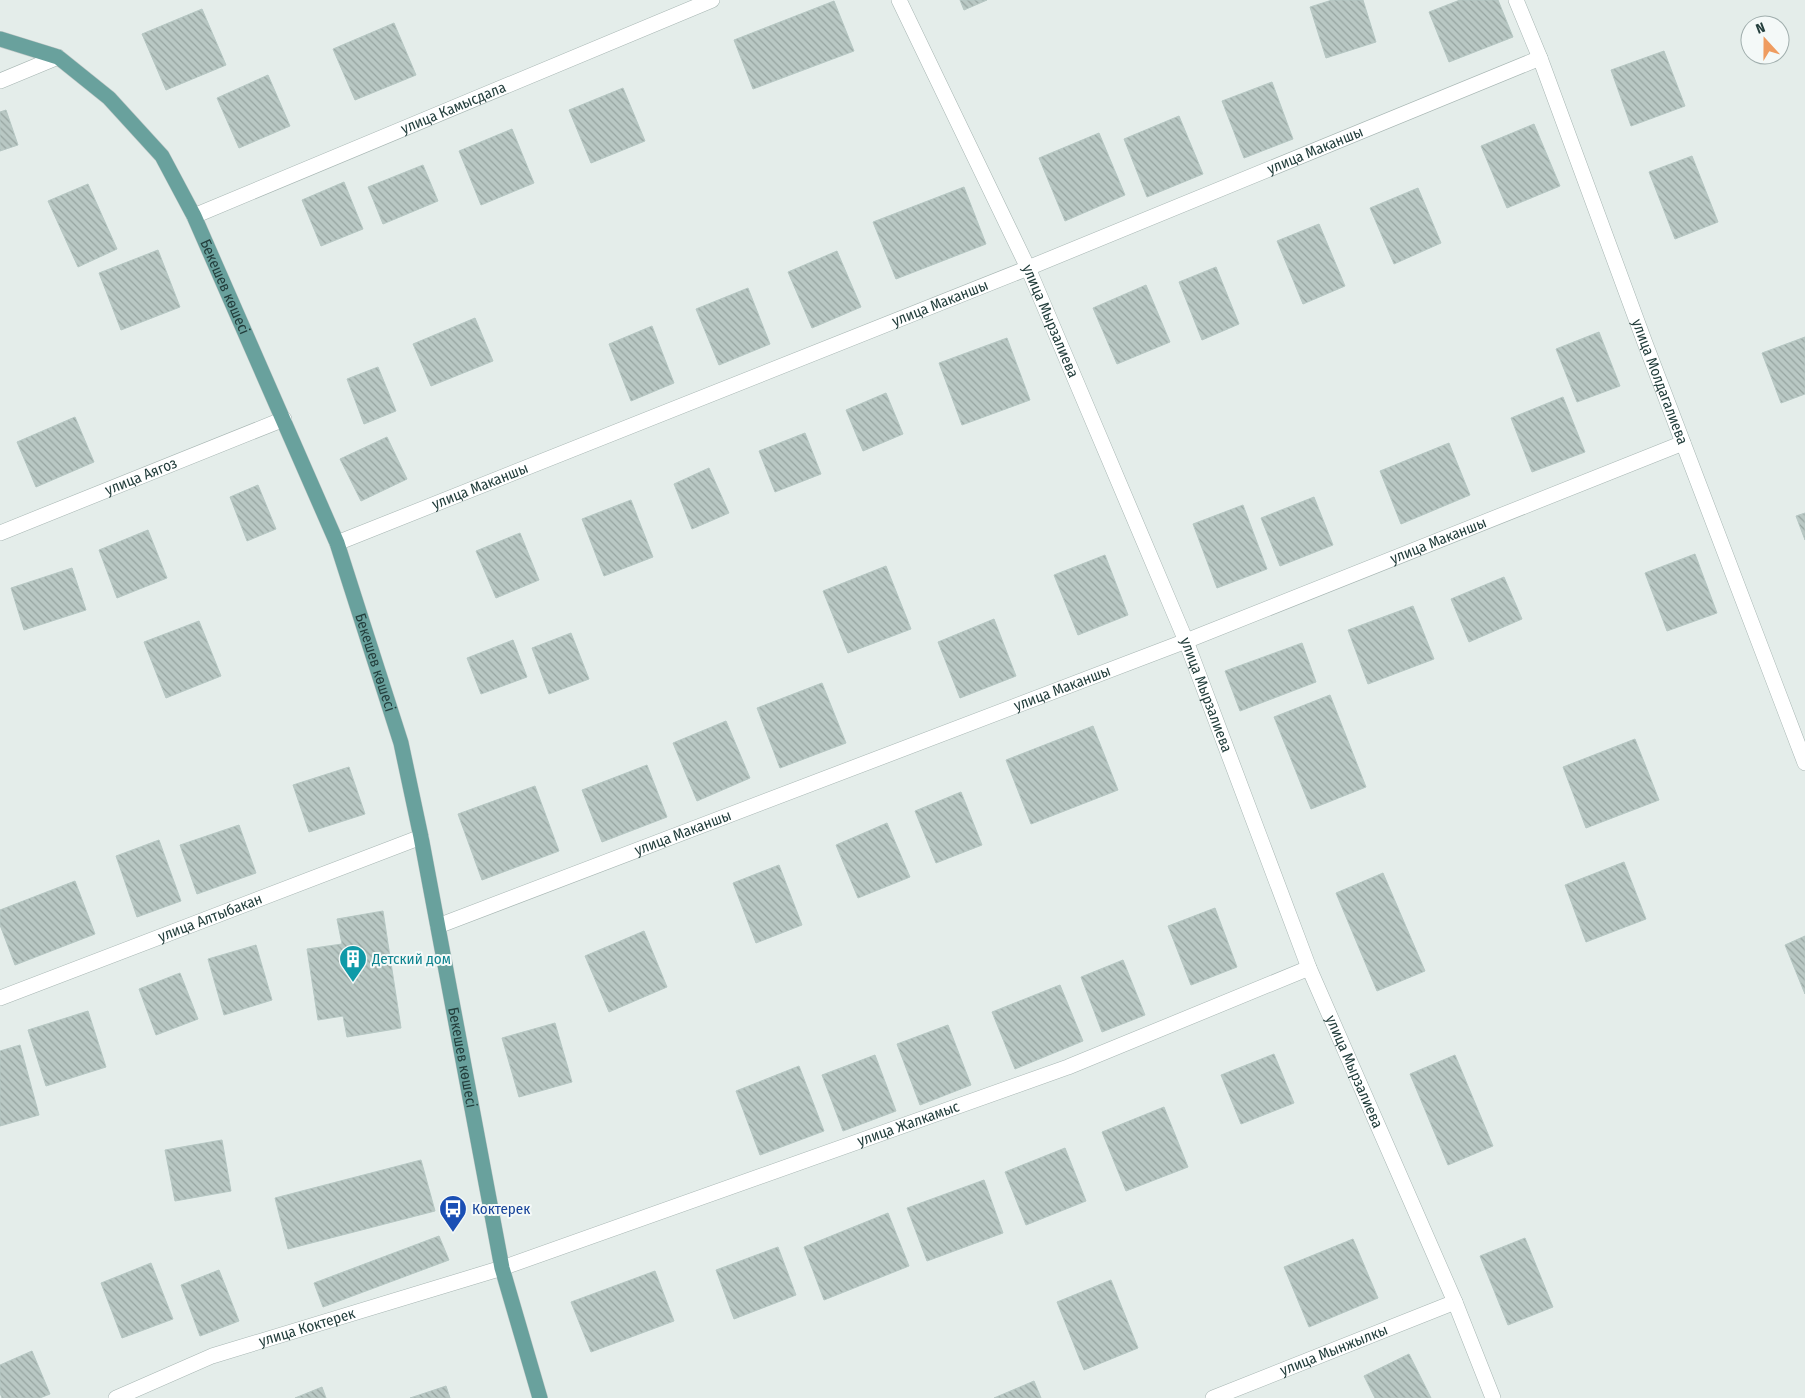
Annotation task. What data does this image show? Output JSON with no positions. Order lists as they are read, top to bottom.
{
  "streets": {
    "main road": ["Бекешев көшесі"],
    "street": [
      "улица Камысдала",
      "улица Маканшы",
      "улица Мырзалиева",
      "улица Молдагалиева",
      "улица Аягоз",
      "улица Алтыбакан",
      "улица Жалкамыс",
      "улица Коктерек",
      "улица Мынжылкы"
    ]
  },
  "crossings": [
    ["улица Камысдала", "Бекешев көшесі"],
    ["улица Маканшы", "Бекешев көшесі"],
    ["улица Маканшы", "улица Мырзалиева"],
    ["улица Маканшы", "улица Молдагалиева"],
    ["Бекешев көшесі", "улица Аягоз"],
    ["Бекешев көшесі", "улица Алтыбакан"],
    ["Бекешев көшесі", "улица Жалкамыс"],
    ["Бекешев көшесі", "улица Коктерек"],
    ["улица Мырзалиева", "улица Жалкамыс"],
    ["улица Мырзалиева", "улица Мынжылкы"],
    ["улица Жалкамыс", "улица Коктерек"]
  ],
  "places": {
    "building": ["Детский дом"],
    "bus stop": ["Коктерек"]
  },
  "north": "top"
}
